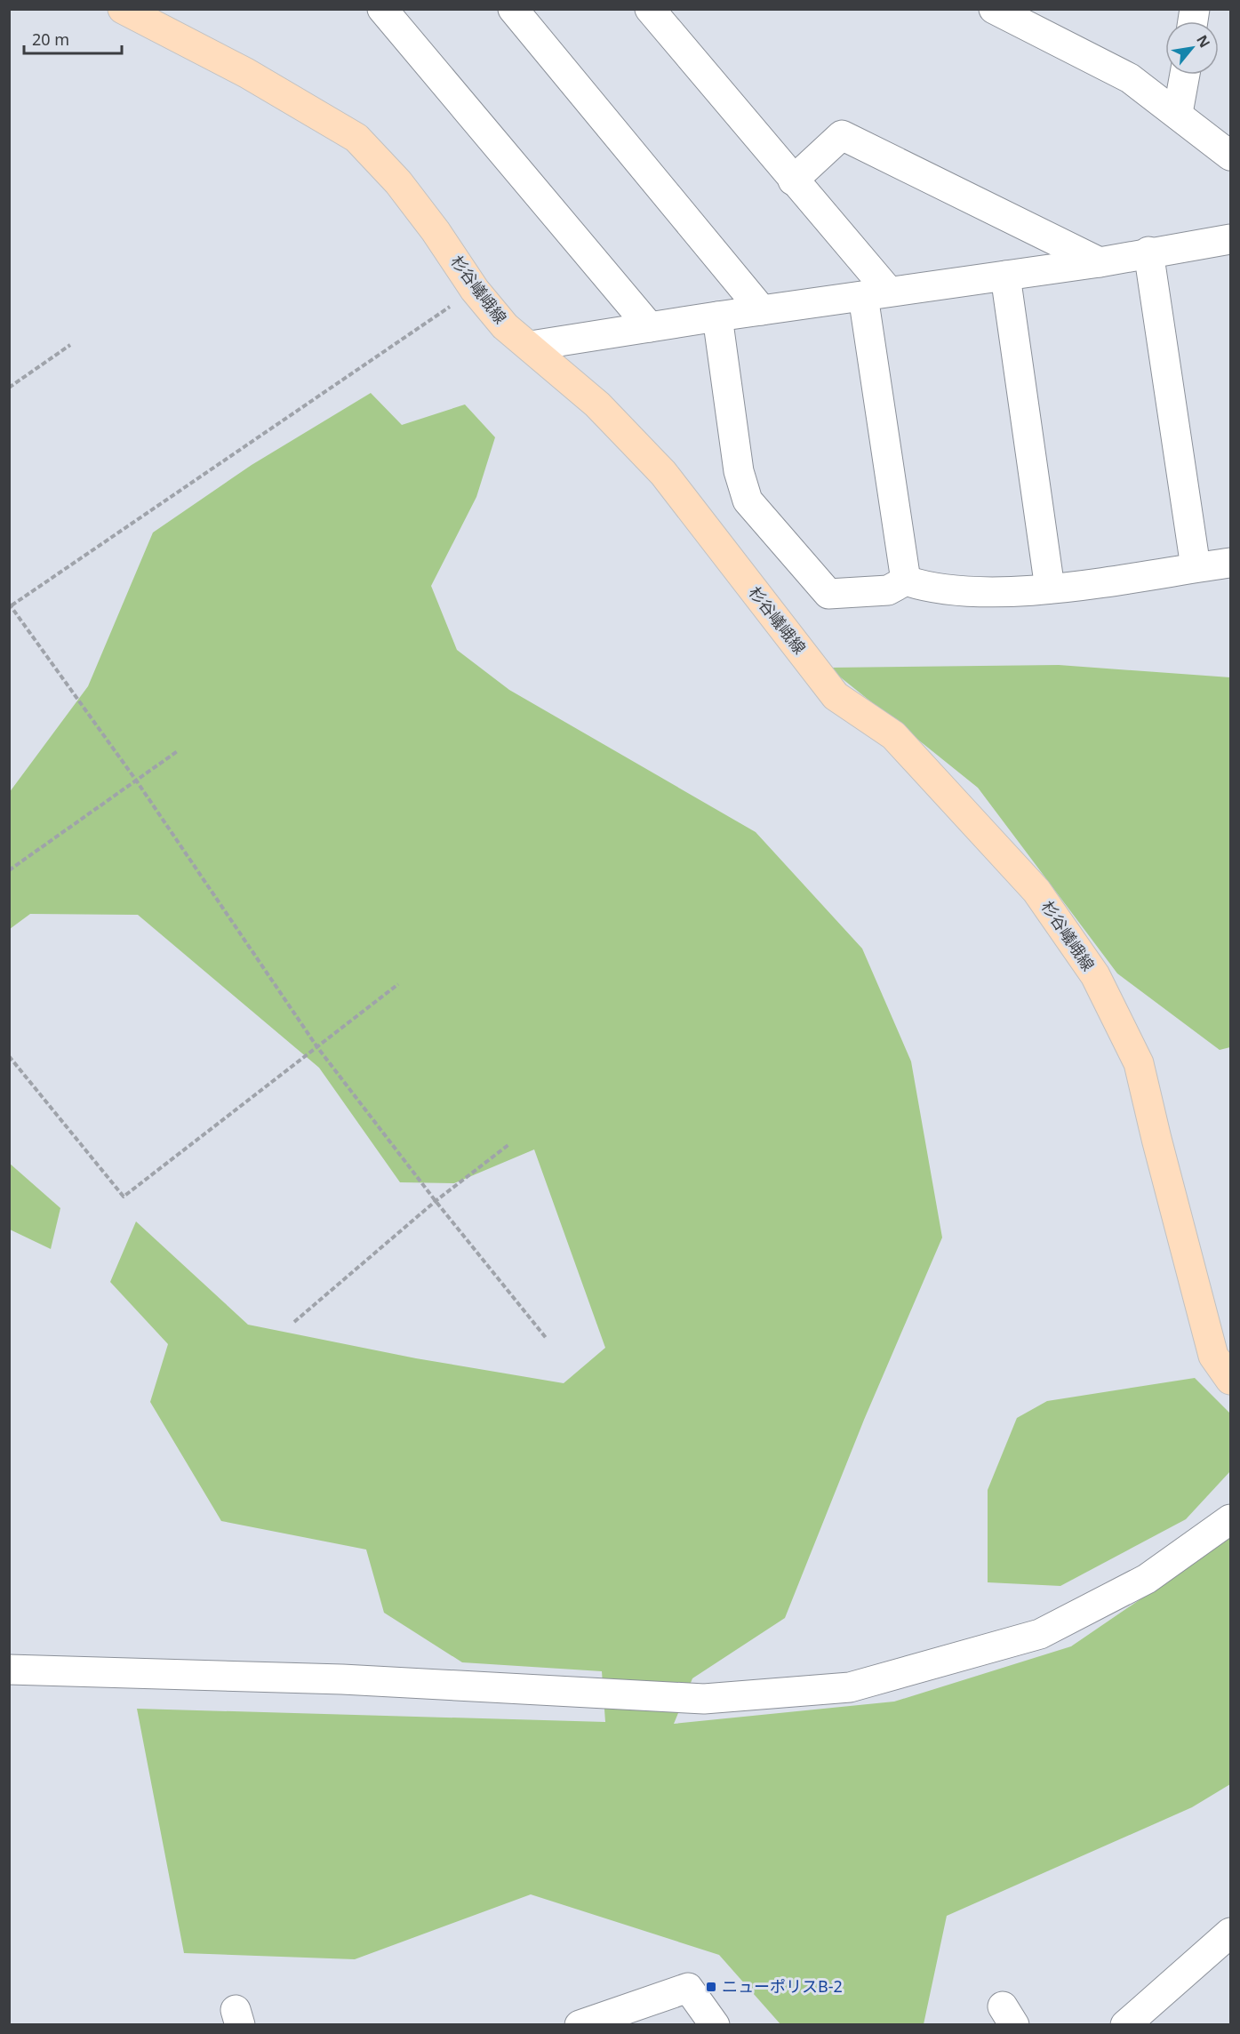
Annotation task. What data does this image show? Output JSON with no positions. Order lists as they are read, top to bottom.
{
  "streets": {
    "main road": ["杉谷嶬峨線"]
  },
  "places": {
    "transit": ["ニューポリスB-2"]
  },
  "scale_bar": "20 m",
  "north": "top right"
}
